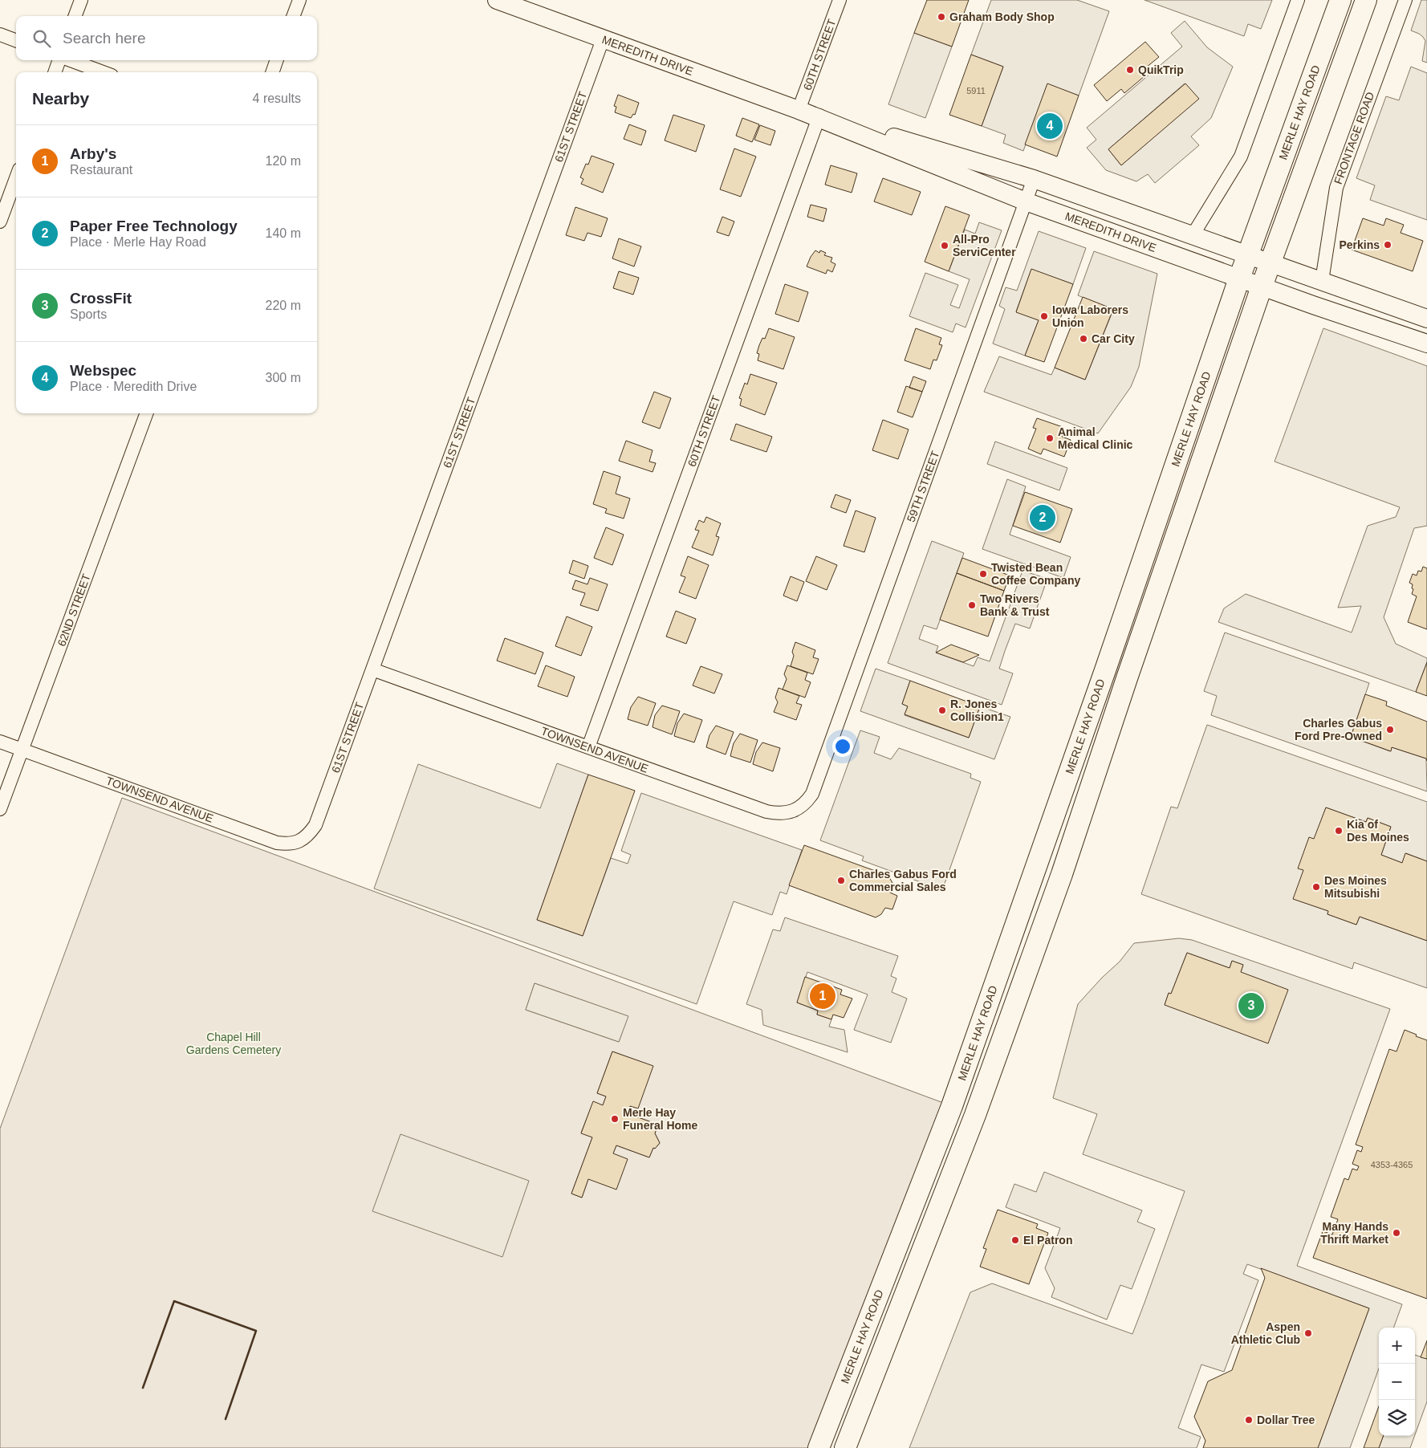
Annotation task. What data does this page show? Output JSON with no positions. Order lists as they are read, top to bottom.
{
  "streets": {
    "main road": ["MEREDITH DRIVE", "MERLE HAY ROAD"],
    "street": [
      "60TH STREET",
      "61ST STREET",
      "FRONTAGE ROAD",
      "59TH STREET",
      "62ND STREET",
      "TOWNSEND AVENUE"
    ]
  },
  "crossings": [
    ["60TH STREET", "MEREDITH DRIVE"],
    ["60TH STREET", "TOWNSEND AVENUE"],
    ["MEREDITH DRIVE", "MERLE HAY ROAD"],
    ["MEREDITH DRIVE", "61ST STREET"],
    ["MEREDITH DRIVE", "FRONTAGE ROAD"],
    ["MEREDITH DRIVE", "59TH STREET"],
    ["61ST STREET", "TOWNSEND AVENUE"],
    ["59TH STREET", "TOWNSEND AVENUE"],
    ["62ND STREET", "TOWNSEND AVENUE"]
  ],
  "parks": ["Chapel Hill Gardens Cemetery"],
  "places": [
    "Graham Body Shop",
    "QuikTrip",
    "Perkins",
    "All-Pro ServiCenter",
    "Iowa Laborers Union",
    "Car City",
    "Animal Medical Clinic",
    "Twisted Bean Coffee Company",
    "Two Rivers Bank & Trust",
    "R. Jones Collision1",
    "Charles Gabus Ford Pre-Owned",
    "Kia of Des Moines",
    "Charles Gabus Ford Commercial Sales",
    "Des Moines Mitsubishi",
    "Merle Hay Funeral Home",
    "Many Hands Thrift Market",
    "El Patron",
    "Aspen Athletic Club",
    "Dollar Tree"
  ],
  "house_numbers": ["5911", "4353-4365"],
  "page": {
    "search": "Search here",
    "heading": ["Nearby", "4 results"],
    "pins": [
      "4",
      "2",
      "1",
      "3"
    ],
    "list": [
      {
        "mark": "1",
        "name": "Arby's",
        "note": "Restaurant",
        "value": "120 m"
      },
      {
        "mark": "2",
        "name": "Paper Free Technology",
        "note": "Place · Merle Hay Road",
        "value": "140 m"
      },
      {
        "mark": "3",
        "name": "CrossFit",
        "note": "Sports",
        "value": "220 m"
      },
      {
        "mark": "4",
        "name": "Webspec",
        "note": "Place · Meredith Drive",
        "value": "300 m"
      }
    ],
    "map_buttons": ["+", "−"]
  }
}
